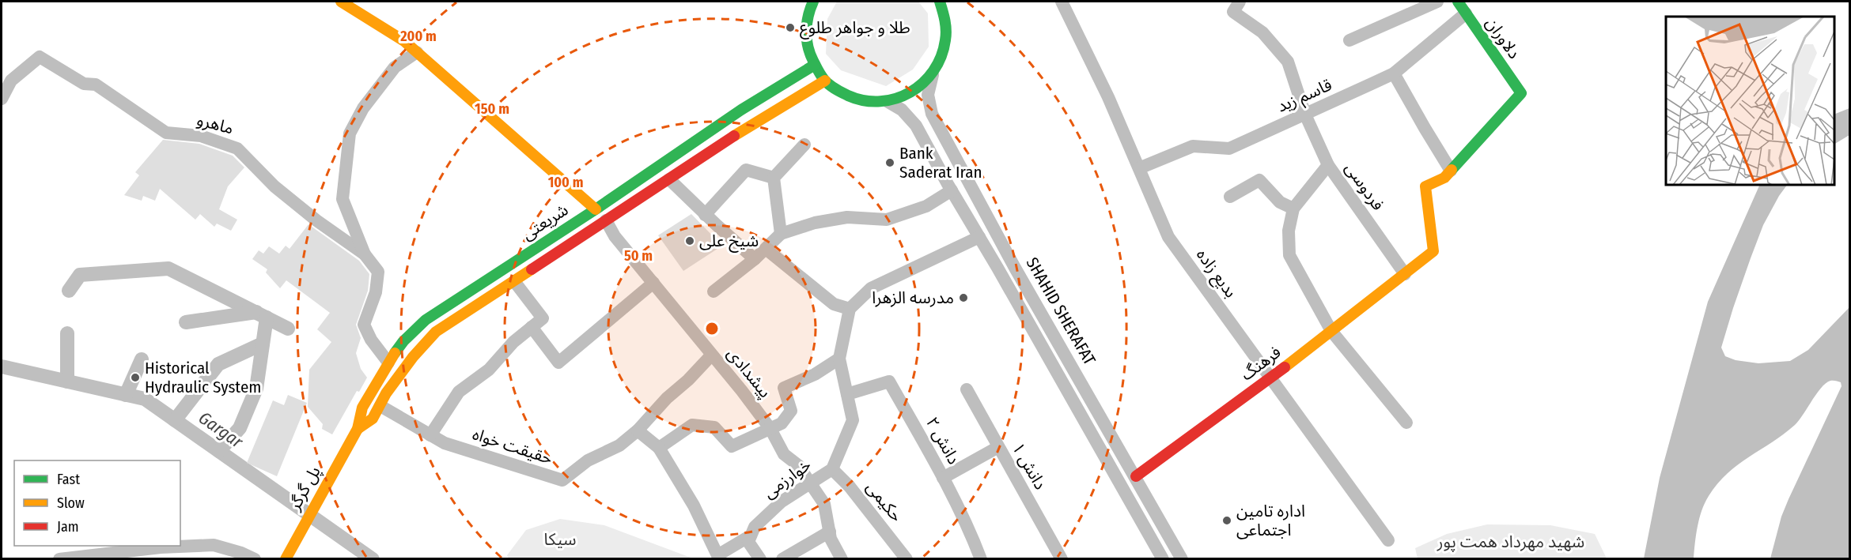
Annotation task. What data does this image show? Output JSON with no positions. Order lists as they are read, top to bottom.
{
  "streets": {
    "main road": [
      "دلاوران",
      "شریعتی",
      "فرهنگ",
      "پل گرگر"
    ],
    "street": [
      "قاسم زید",
      "ماهرو",
      "فردوسی",
      "بدیع زاده",
      "SHAHID SHERAFAT",
      "پیشدادی",
      "دانش ۲",
      "حقیقت خواه",
      "دانش ۱",
      "خوارزمی",
      "حکیمی"
    ]
  },
  "crossings": [
    ["دلاوران", "قاسم زید"],
    ["دلاوران", "فرهنگ"],
    ["قاسم زید", "فردوسی"],
    ["قاسم زید", "بدیع زاده"],
    ["فردوسی", "فرهنگ"],
    ["شریعتی", "پیشدادی"],
    ["شریعتی", "حقیقت خواه"],
    ["شریعتی", "پل گرگر"],
    ["بدیع زاده", "فرهنگ"],
    ["SHAHID SHERAFAT", "فرهنگ"],
    ["پیشدادی", "حقیقت خواه"],
    ["پیشدادی", "خوارزمی"],
    ["دانش ۲", "خوارزمی"],
    ["خوارزمی", "حکیمی"]
  ],
  "water": ["Gargar"],
  "parks": ["سیکا", "شهید مهرداد همت پور"],
  "places": [
    "طلا و جواهر طلوع",
    "Bank Saderat Iran",
    "شیخ علی",
    "مدرسه الزهرا",
    "Historical Hydraulic System",
    "اداره تامین اجتماعی"
  ],
  "legend": ["Fast", "Slow", "Jam"],
  "rings": [
    "200 m",
    "150 m",
    "100 m",
    "50 m"
  ]
}
